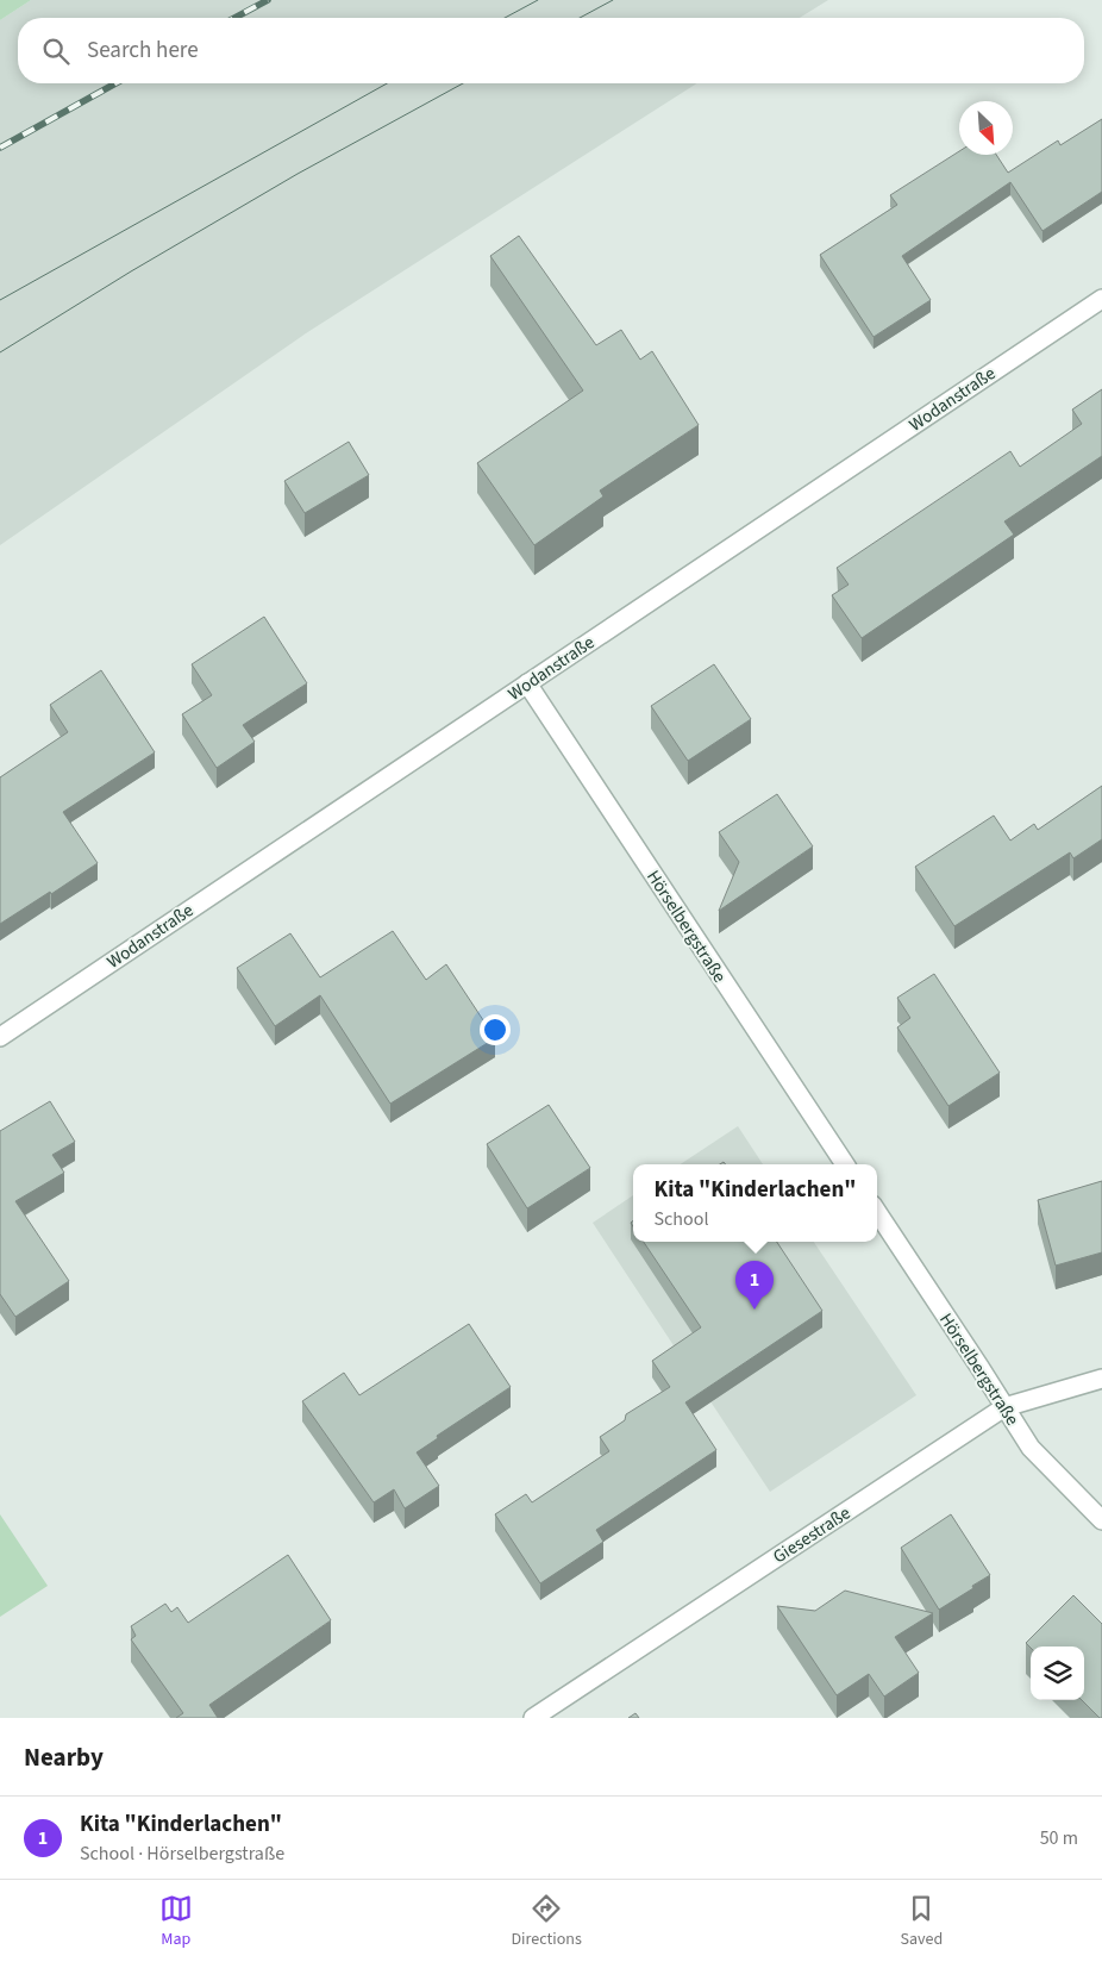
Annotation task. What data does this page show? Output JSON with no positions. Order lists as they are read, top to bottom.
{
  "streets": {
    "street": ["Wodanstraße", "Hörselbergstraße", "Giesestraße"]
  },
  "crossings": [
    ["Wodanstraße", "Hörselbergstraße"],
    ["Hörselbergstraße", "Giesestraße"]
  ],
  "north": "bottom right",
  "page": {
    "search": "Search here",
    "popup": ["Kita \"Kinderlachen\"", "School"],
    "pins": "1",
    "heading": "Nearby",
    "list": [
      {
        "mark": "1",
        "name": "Kita \"Kinderlachen\"",
        "note": "School · Hörselbergstraße",
        "value": "50 m"
      }
    ],
    "nav": ["Map", "Directions", "Saved"]
  }
}
